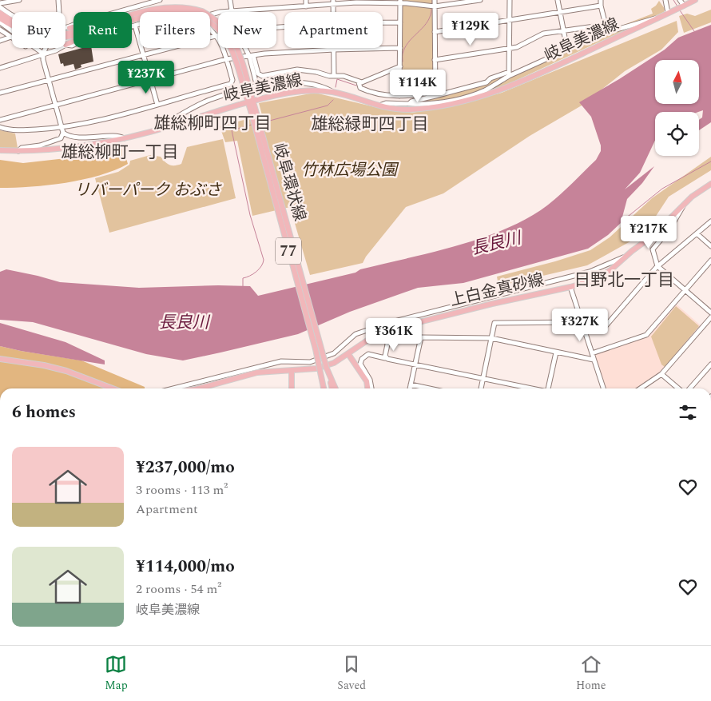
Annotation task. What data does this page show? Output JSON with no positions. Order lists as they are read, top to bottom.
{
  "streets": {
    "main road": [
      "岐阜美濃線",
      "岐阜環状線",
      "77",
      "上白金真砂線"
    ]
  },
  "crossings": [
    ["岐阜美濃線", "岐阜環状線"],
    ["岐阜環状線", "77"]
  ],
  "districts": [
    "雄総柳町四丁目",
    "雄総緑町四丁目",
    "雄総柳町一丁目",
    "日野北一丁目"
  ],
  "water": ["長良川"],
  "parks": ["竹林広場公園", "リバーパーク おぶさ"],
  "north": "top",
  "page": {
    "chip": [
      "Buy",
      "Rent",
      "Filters",
      "New",
      "Apartment"
    ],
    "price": [
      "¥129K",
      "¥237K",
      "¥114K",
      "¥217K",
      "¥327K",
      "¥361K"
    ],
    "heading": "6 homes",
    "list": [
      {
        "name": "¥237,000/mo",
        "note": "3 rooms · 113 m² · Apartment"
      },
      {
        "name": "¥114,000/mo",
        "note": "2 rooms · 54 m² · 岐阜美濃線"
      }
    ],
    "tabs": ["Map", "Saved", "Home"]
  }
}
